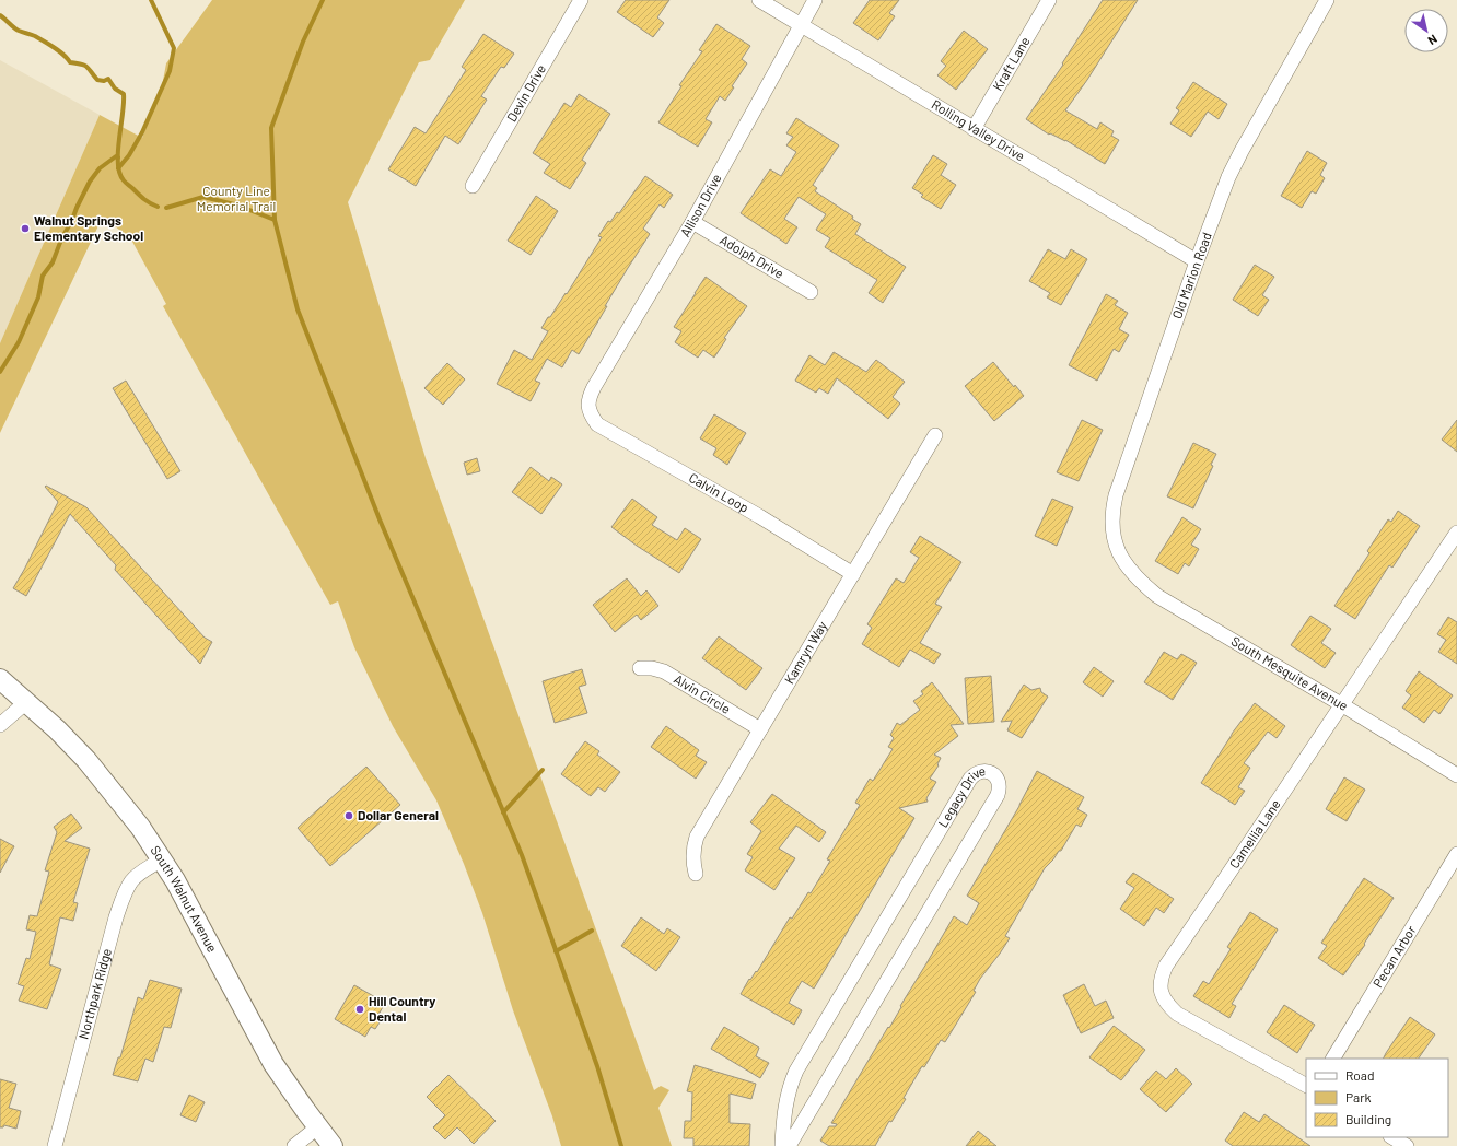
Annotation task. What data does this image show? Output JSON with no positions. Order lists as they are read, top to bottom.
{
  "streets": {
    "street": [
      "Kraft Lane",
      "Devin Drive",
      "Rolling Valley Drive",
      "Allison Drive",
      "Adolph Drive",
      "Old Marion Road",
      "Calvin Loop",
      "Kamryn Way",
      "South Mesquite Avenue",
      "Alvin Circle",
      "Legacy Drive",
      "Camellia Lane",
      "South Walnut Avenue",
      "Pecan Arbor",
      "Northpark Ridge"
    ]
  },
  "crossings": [
    ["Kraft Lane", "Rolling Valley Drive"],
    ["Rolling Valley Drive", "Allison Drive"],
    ["Rolling Valley Drive", "Old Marion Road"],
    ["Allison Drive", "Adolph Drive"],
    ["Allison Drive", "Calvin Loop"],
    ["Old Marion Road", "South Mesquite Avenue"],
    ["Calvin Loop", "Kamryn Way"],
    ["Kamryn Way", "Alvin Circle"],
    ["South Mesquite Avenue", "Camellia Lane"],
    ["South Walnut Avenue", "Northpark Ridge"]
  ],
  "parks": ["County Line Memorial Trail"],
  "places": ["Walnut Springs Elementary School", "Dollar General", "Hill Country Dental"],
  "legend": ["Road", "Park", "Building"],
  "north": "bottom right"
}
